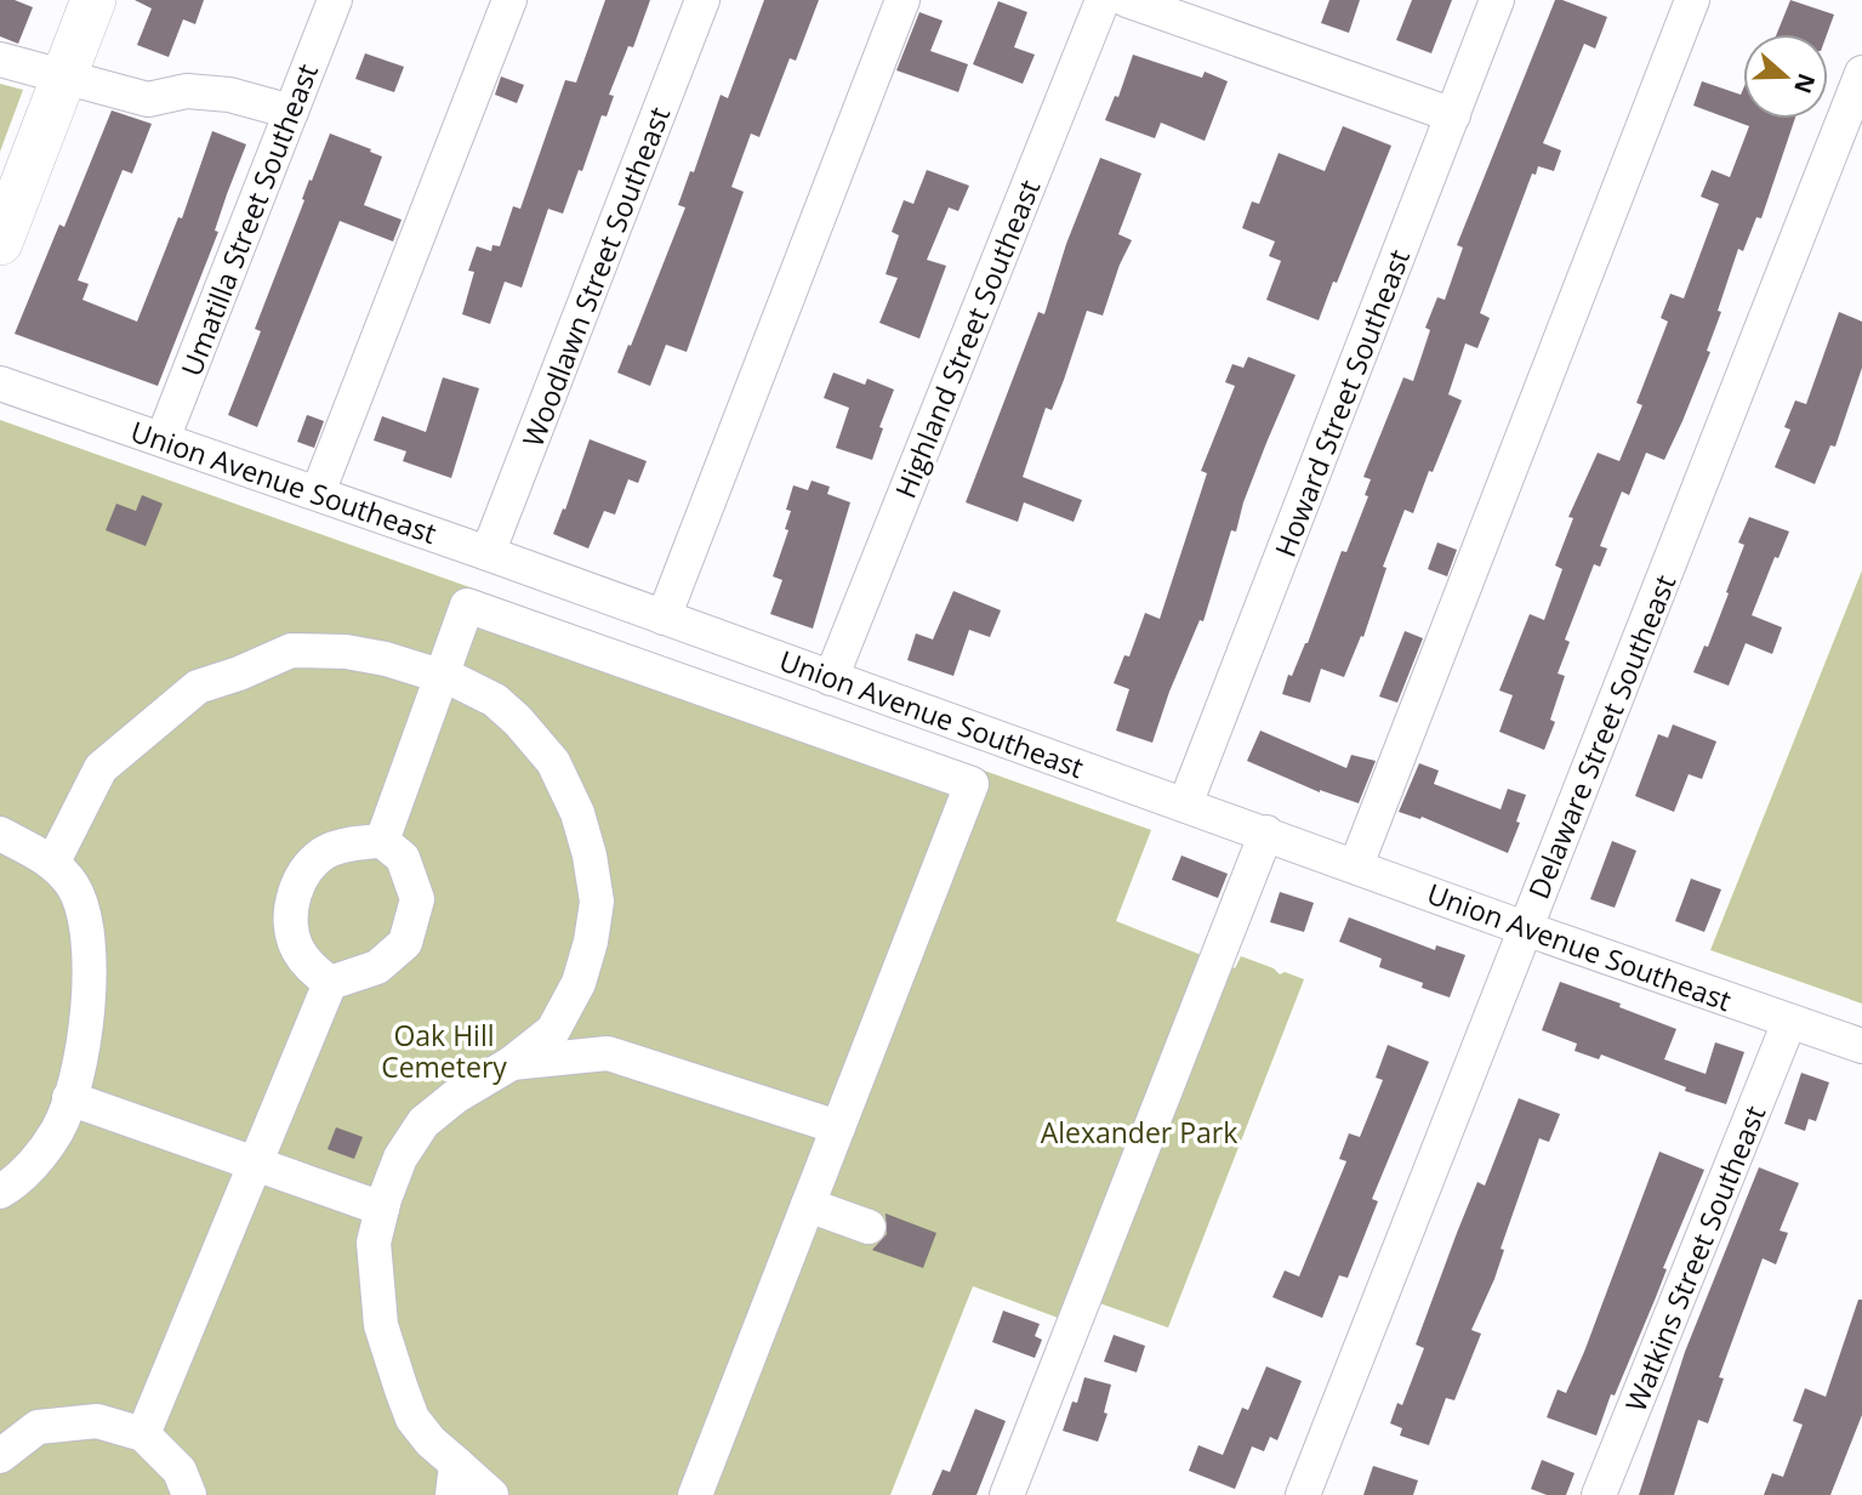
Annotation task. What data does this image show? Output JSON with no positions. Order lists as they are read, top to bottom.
{
  "streets": {
    "street": [
      "Umatilla Street Southeast",
      "Woodlawn Street Southeast",
      "Highland Street Southeast",
      "Howard Street Southeast",
      "Union Avenue Southeast",
      "Delaware Street Southeast",
      "Watkins Street Southeast"
    ]
  },
  "crossings": [
    ["Umatilla Street Southeast", "Union Avenue Southeast"],
    ["Woodlawn Street Southeast", "Union Avenue Southeast"],
    ["Highland Street Southeast", "Union Avenue Southeast"],
    ["Howard Street Southeast", "Union Avenue Southeast"],
    ["Union Avenue Southeast", "Delaware Street Southeast"],
    ["Union Avenue Southeast", "Watkins Street Southeast"]
  ],
  "parks": ["Oak Hill Cemetery", "Alexander Park"],
  "north": "right"
}
